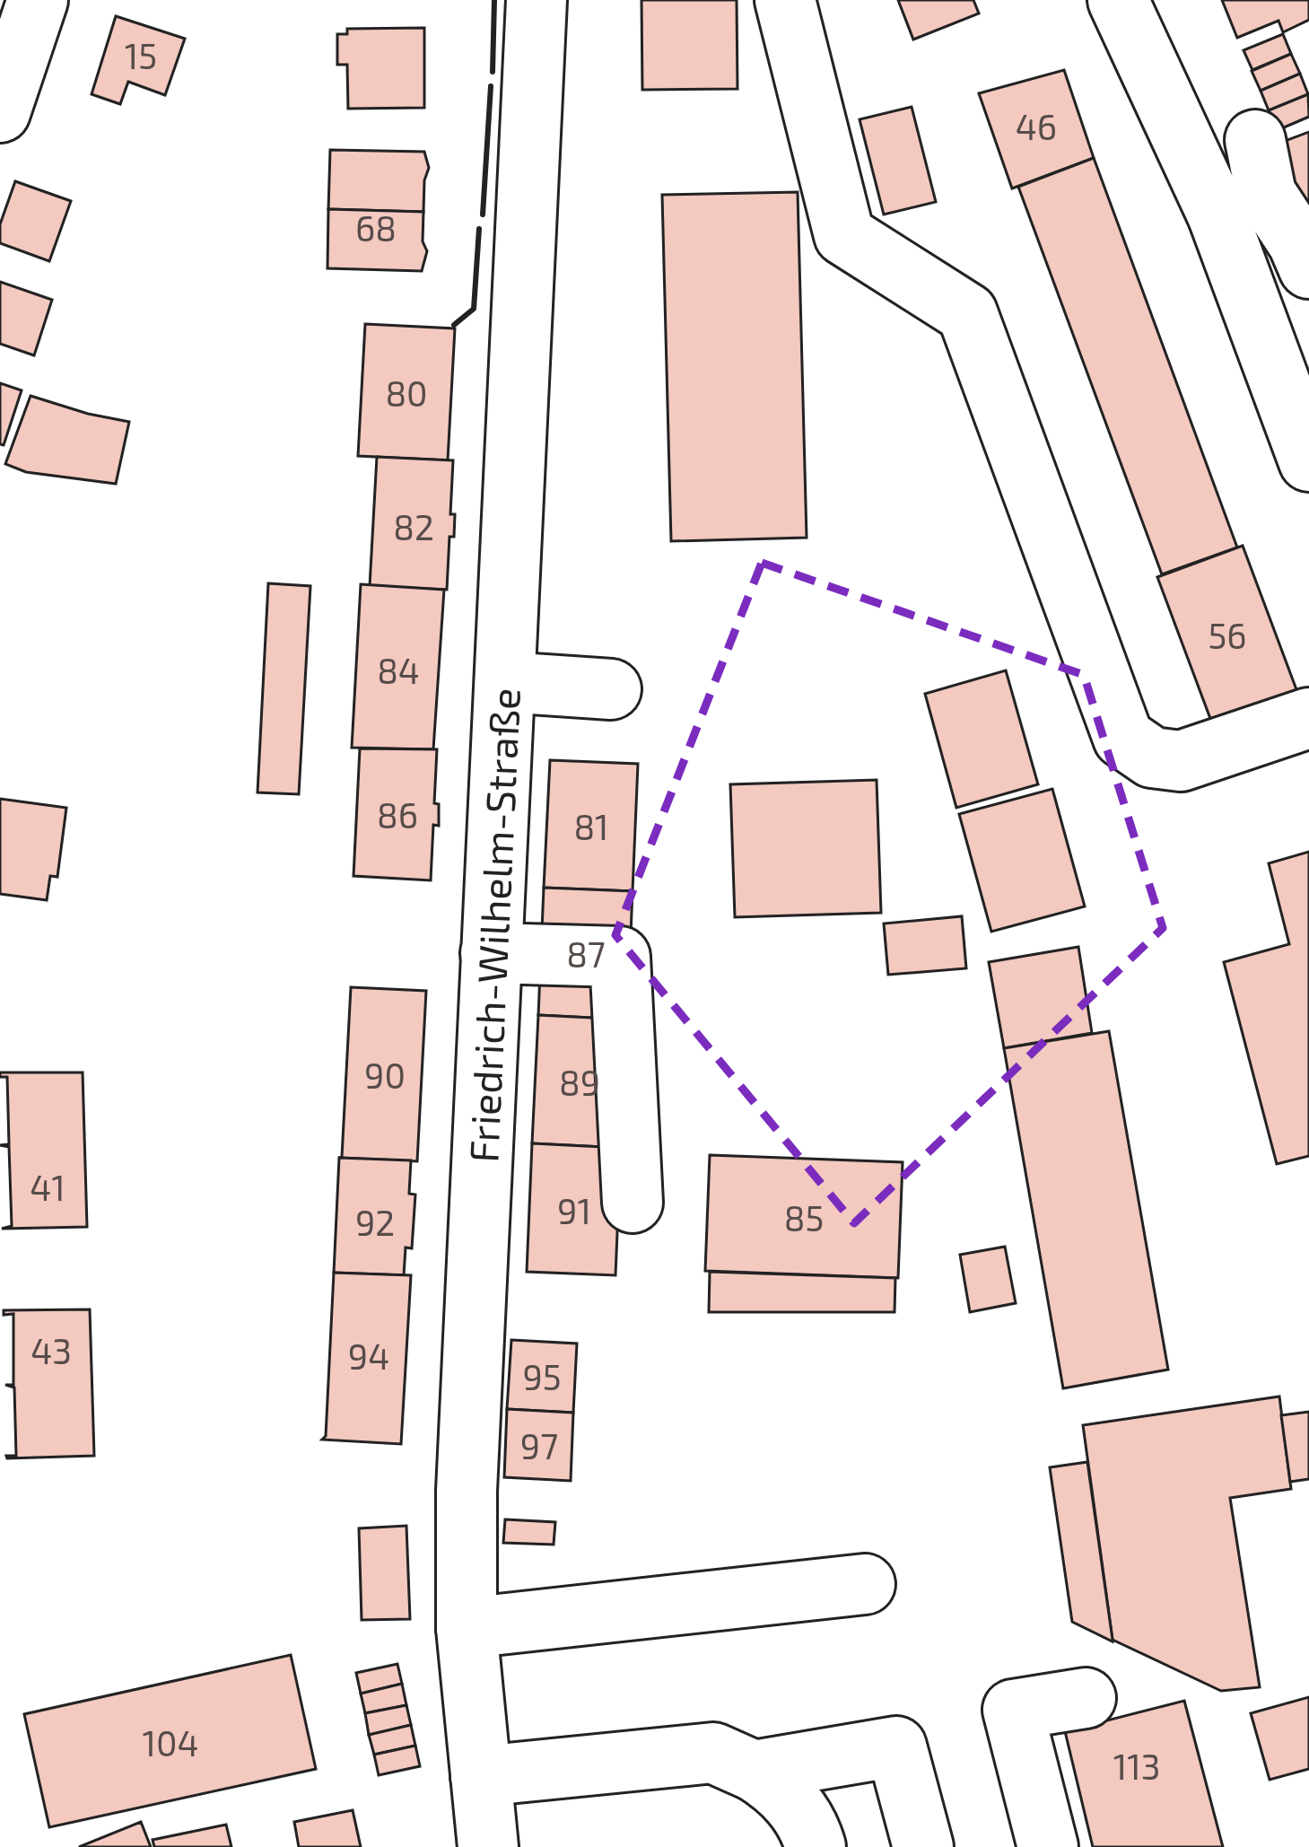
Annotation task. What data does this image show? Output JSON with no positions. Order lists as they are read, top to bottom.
{
  "streets": {
    "street": ["Friedrich-Wilhelm-Straße"]
  },
  "house_numbers": [
    "15",
    "46",
    "68",
    "80",
    "82",
    "56",
    "84",
    "86",
    "81",
    "87",
    "90",
    "89",
    "41",
    "91",
    "85",
    "92",
    "43",
    "94",
    "95",
    "97",
    "104",
    "113"
  ]
}
